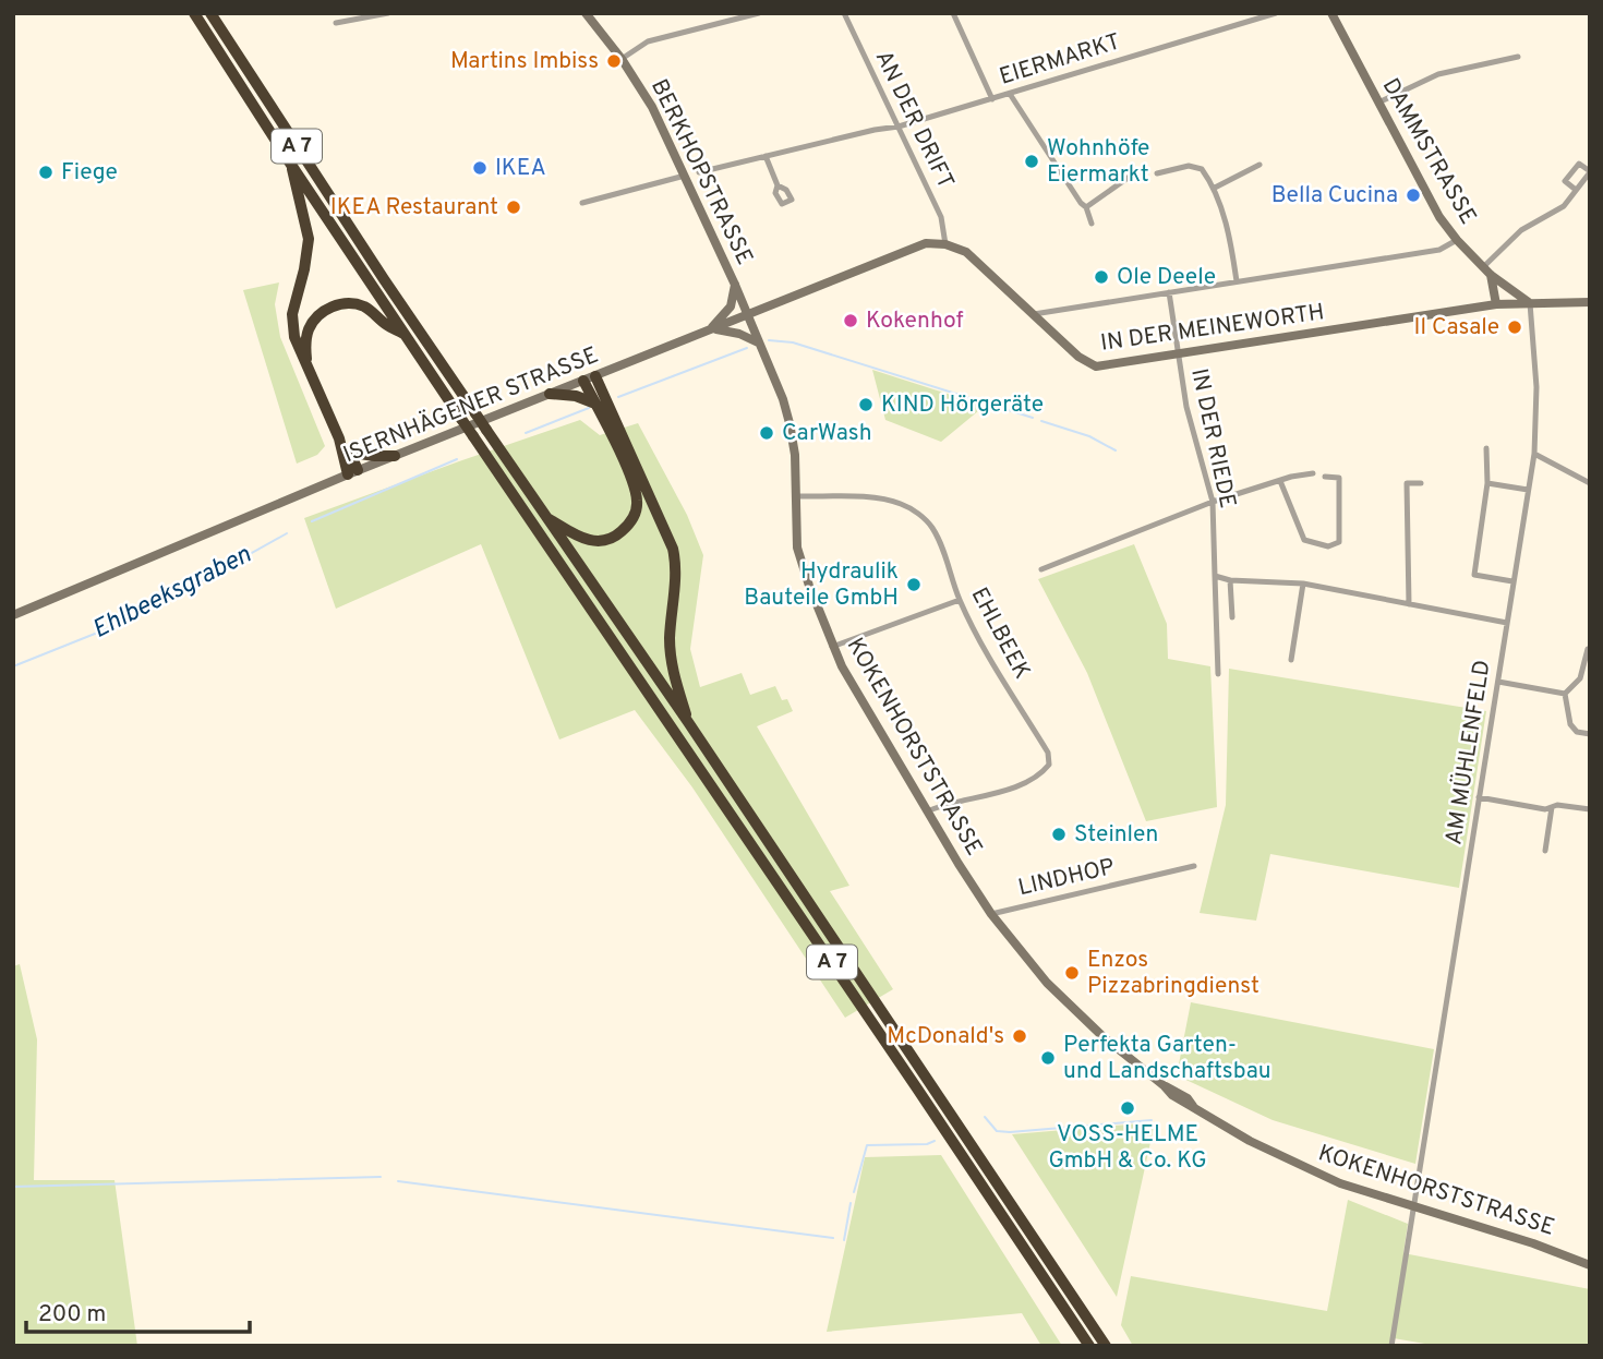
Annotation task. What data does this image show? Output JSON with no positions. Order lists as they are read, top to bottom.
{
  "streets": {
    "highway": ["A 7"],
    "main road": [
      "DAMMSTRASSE",
      "BERKHOPSTRASSE",
      "IN DER MEINEWORTH",
      "ISERNHÄGENER STRASSE",
      "KOKENHORSTSTRASSE"
    ],
    "street": [
      "EIERMARKT",
      "AN DER DRIFT",
      "IN DER RIEDE",
      "EHLBEEK",
      "AM MÜHLENFELD",
      "LINDHOP"
    ]
  },
  "crossings": [
    ["EIERMARKT", "AN DER DRIFT"],
    ["AN DER DRIFT", "IN DER MEINEWORTH"],
    ["AN DER DRIFT", "ISERNHÄGENER STRASSE"],
    ["DAMMSTRASSE", "IN DER MEINEWORTH"],
    ["DAMMSTRASSE", "AM MÜHLENFELD"],
    ["BERKHOPSTRASSE", "ISERNHÄGENER STRASSE"],
    ["BERKHOPSTRASSE", "KOKENHORSTSTRASSE"],
    ["IN DER MEINEWORTH", "ISERNHÄGENER STRASSE"],
    ["IN DER MEINEWORTH", "IN DER RIEDE"],
    ["IN DER MEINEWORTH", "AM MÜHLENFELD"],
    ["ISERNHÄGENER STRASSE", "KOKENHORSTSTRASSE"],
    ["EHLBEEK", "KOKENHORSTSTRASSE"],
    ["KOKENHORSTSTRASSE", "AM MÜHLENFELD"],
    ["KOKENHORSTSTRASSE", "LINDHOP"]
  ],
  "water": ["Ehlbeeksgraben"],
  "places": [
    "Martins Imbiss",
    "Wohnhöfe Eiermarkt",
    "IKEA",
    "Fiege",
    "Bella Cucina",
    "IKEA Restaurant",
    "Ole Deele",
    "Kokenhof",
    "Il Casale",
    "KIND Hörgeräte",
    "CarWash",
    "Hydraulik Bauteile GmbH",
    "Steinlen",
    "Enzos Pizzabringdienst",
    "McDonald's",
    "Perfekta Garten- und Landschaftsbau",
    "VOSS-HELME GmbH & Co. KG"
  ],
  "scale_bar": "200 m"
}
